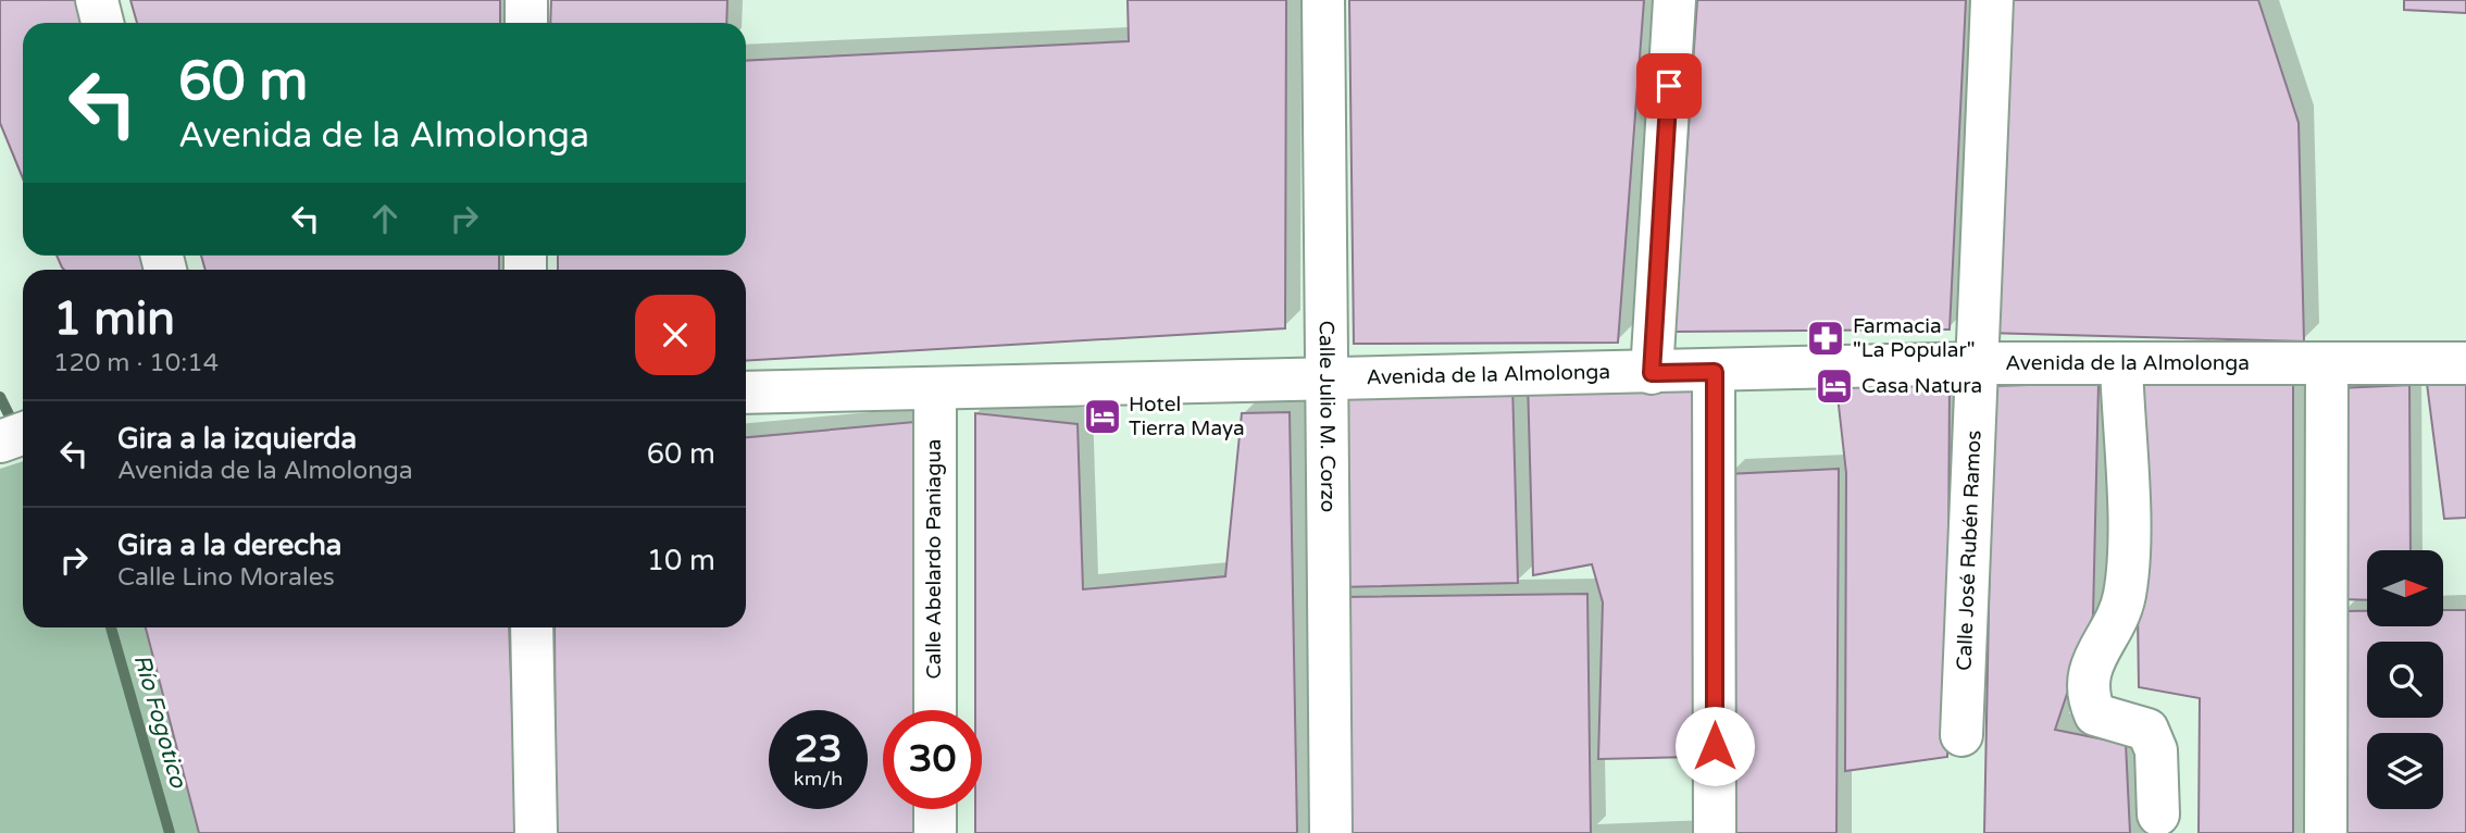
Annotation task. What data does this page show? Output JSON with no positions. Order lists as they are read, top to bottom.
{
  "streets": {
    "street": [
      "Avenida de la Almolonga",
      "Calle Julio M. Corzo",
      "Calle José Rubén Ramos",
      "Calle Abelardo Paniagua"
    ]
  },
  "crossings": [
    ["Avenida de la Almolonga", "Calle Julio M. Corzo"],
    ["Avenida de la Almolonga", "Calle José Rubén Ramos"],
    ["Avenida de la Almolonga", "Calle Abelardo Paniagua"]
  ],
  "water": ["Río Fogotico"],
  "places": {
    "pharmacy": ["Farmacia \"La Popular\""],
    "hotel": ["Casa Natura", "Hotel Tierra Maya"]
  },
  "north": "right",
  "page": {
    "turn": ["60 m", "Avenida de la Almolonga"],
    "heading": ["1 min", "120 m · 10:14"],
    "list": [
      {
        "name": "Gira a la izquierda",
        "note": "Avenida de la Almolonga",
        "value": "60 m"
      },
      {
        "name": "Gira a la derecha",
        "note": "Calle Lino Morales",
        "value": "10 m"
      }
    ],
    "speed": "23 km/h",
    "limit": "30"
  }
}
